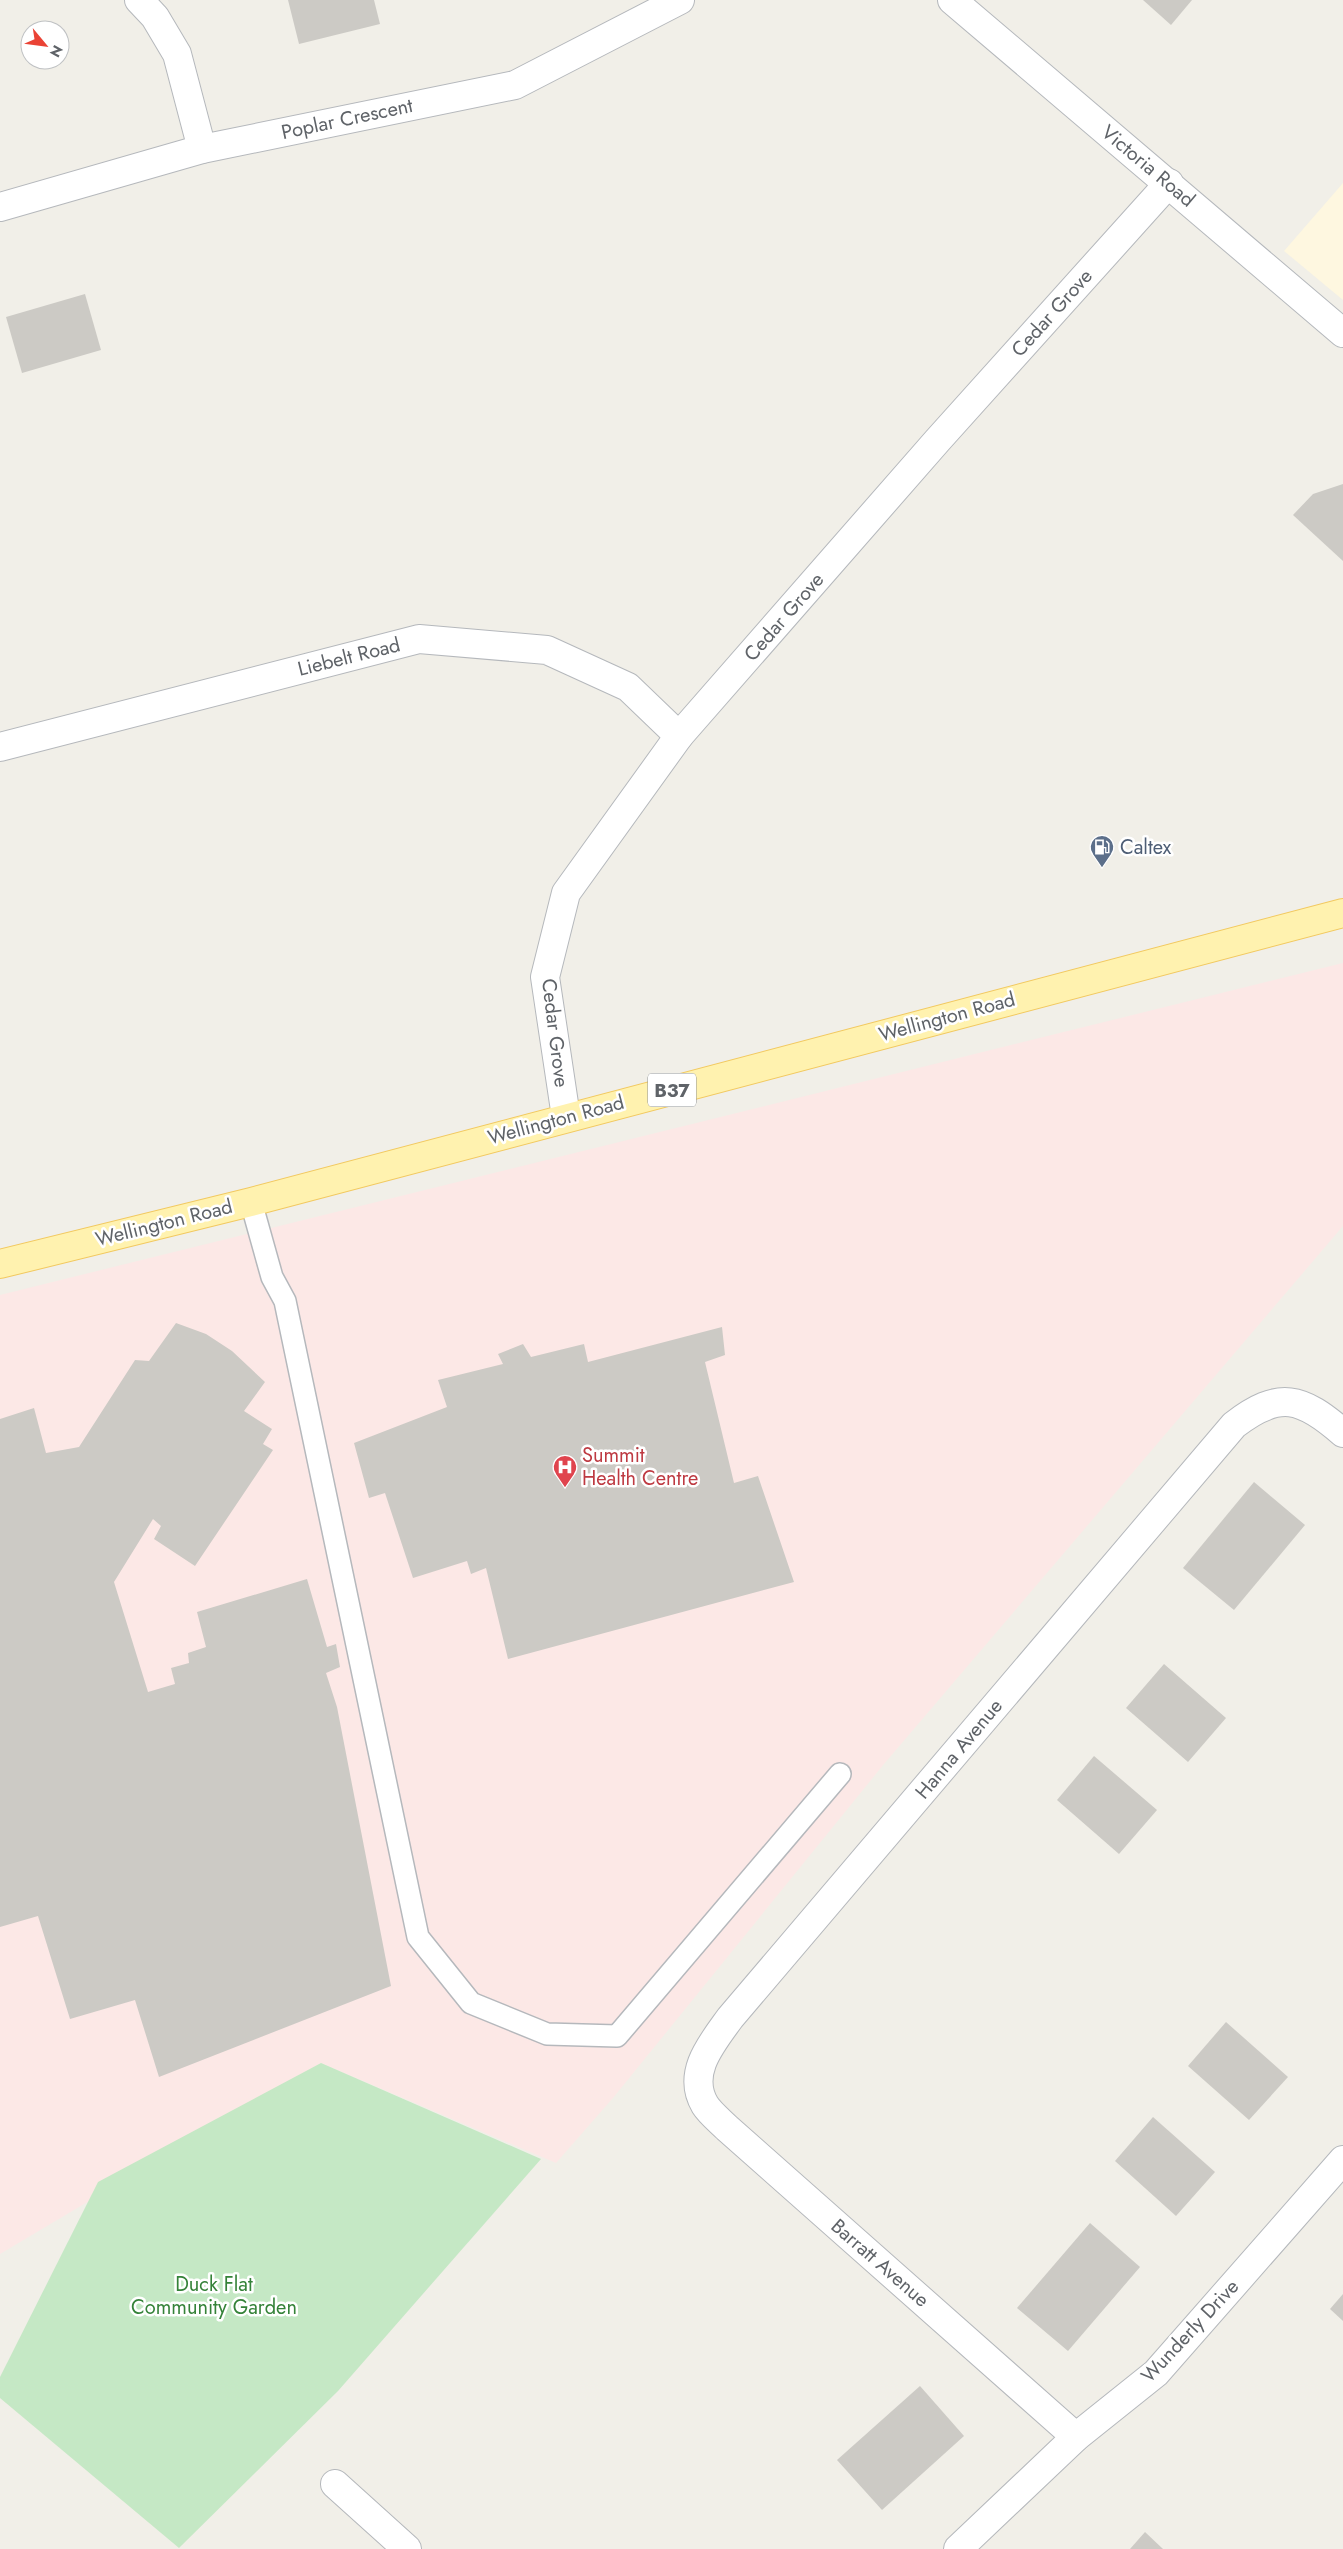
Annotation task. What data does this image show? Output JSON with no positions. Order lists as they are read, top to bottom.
{
  "streets": {
    "main road": ["Wellington Road", "B37"],
    "street": [
      "Poplar Crescent",
      "Victoria Road",
      "Cedar Grove",
      "Liebelt Road",
      "Hanna Avenue",
      "Barratt Avenue",
      "Wunderly Drive"
    ]
  },
  "crossings": [
    ["Victoria Road", "Cedar Grove"],
    ["Cedar Grove", "Liebelt Road"],
    ["Cedar Grove", "Wellington Road"],
    ["Hanna Avenue", "Barratt Avenue"],
    ["Barratt Avenue", "Wunderly Drive"]
  ],
  "parks": ["Duck Flat Community Garden"],
  "places": {
    "fuel station": ["Caltex"],
    "hospital": ["Summit Health Centre"]
  },
  "north": "bottom right"
}
